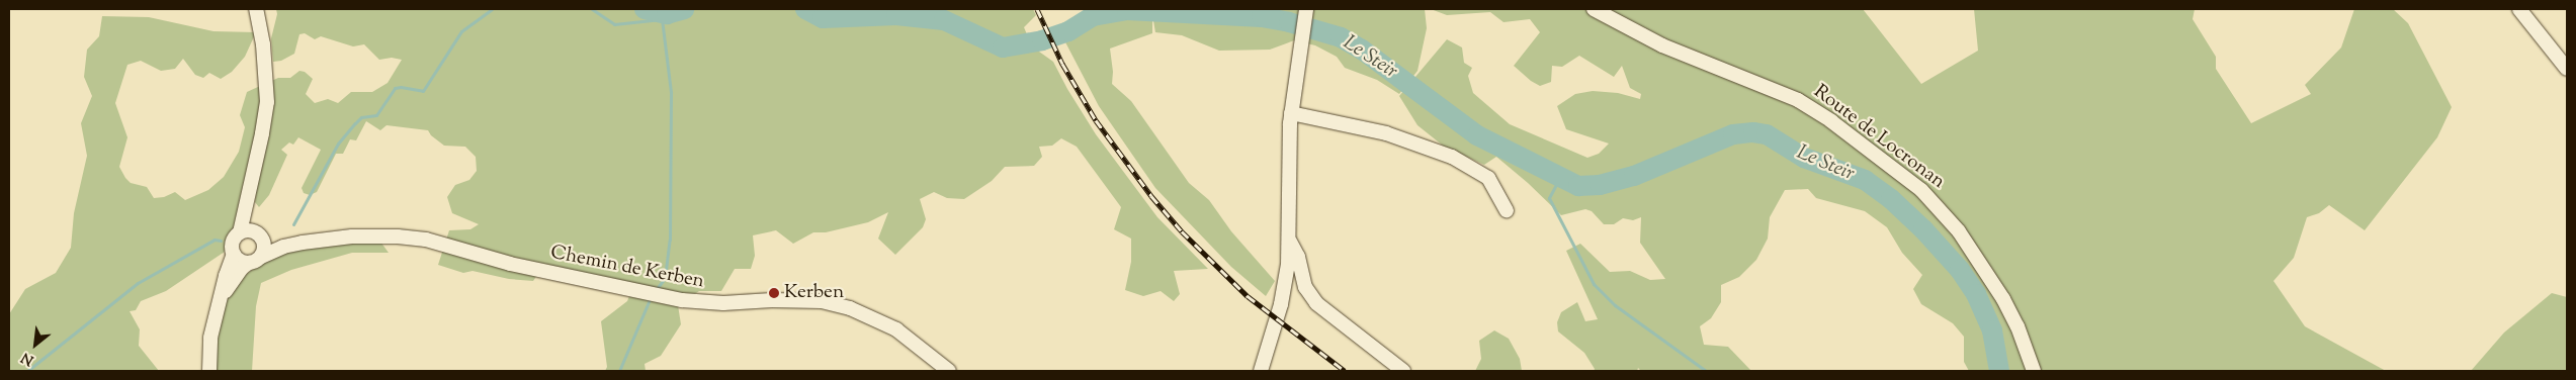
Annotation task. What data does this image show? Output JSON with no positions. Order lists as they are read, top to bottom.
{
  "streets": {
    "street": ["Route de Locronan", "Chemin de Kerben"]
  },
  "water": ["Le Steir"],
  "places": ["Kerben"],
  "north": "bottom left"
}
